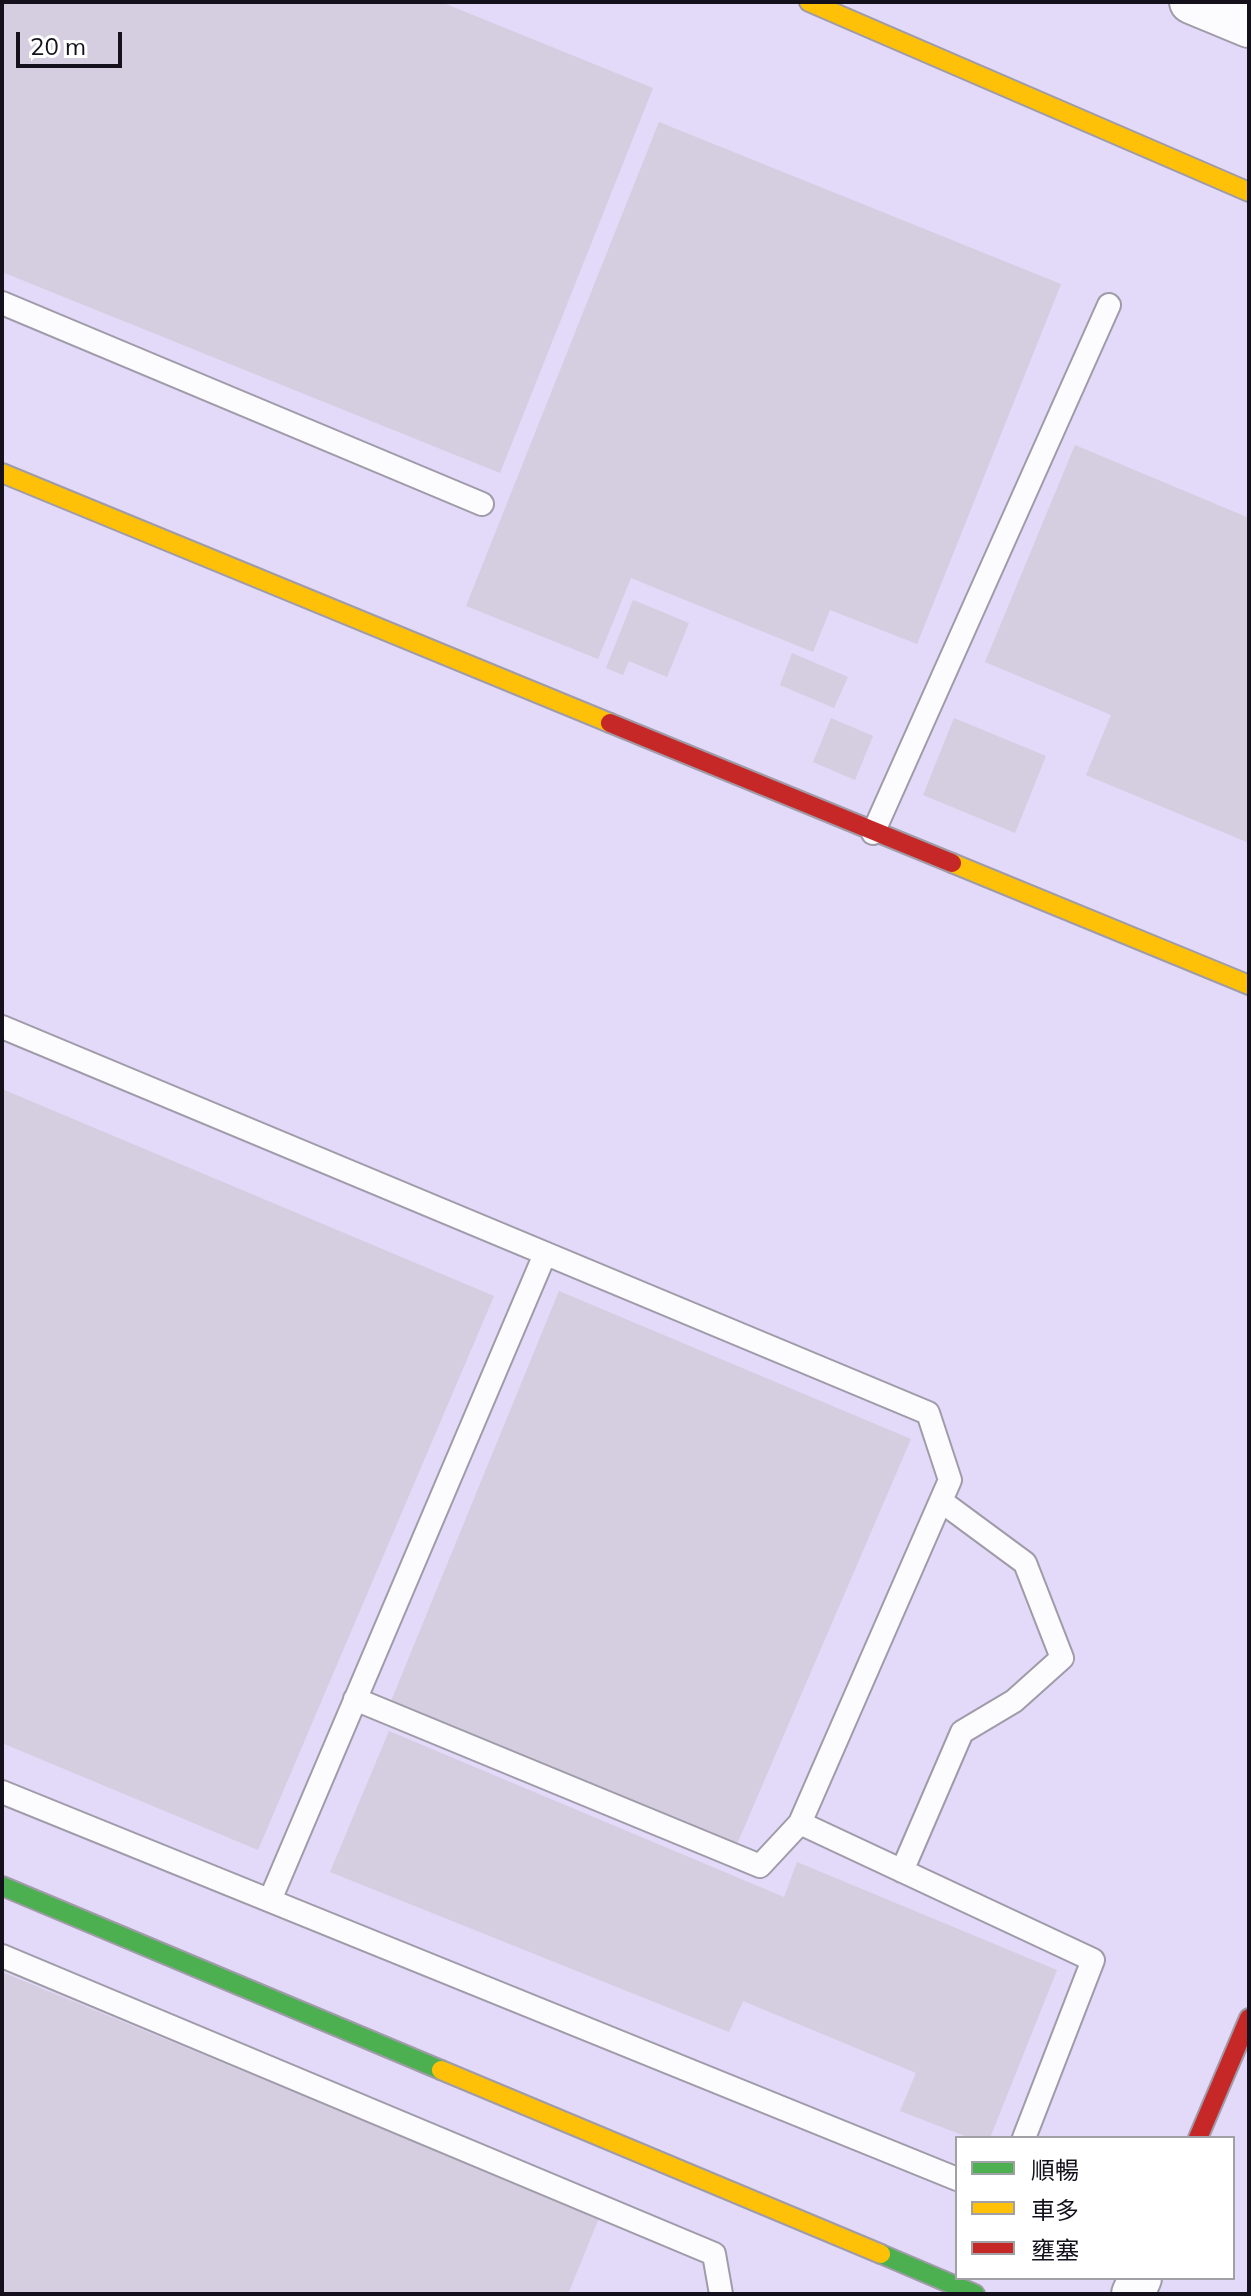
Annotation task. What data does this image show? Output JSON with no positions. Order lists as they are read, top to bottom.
{
  "legend": ["順暢", "車多", "壅塞"],
  "scale_bar": "20 m"
}
